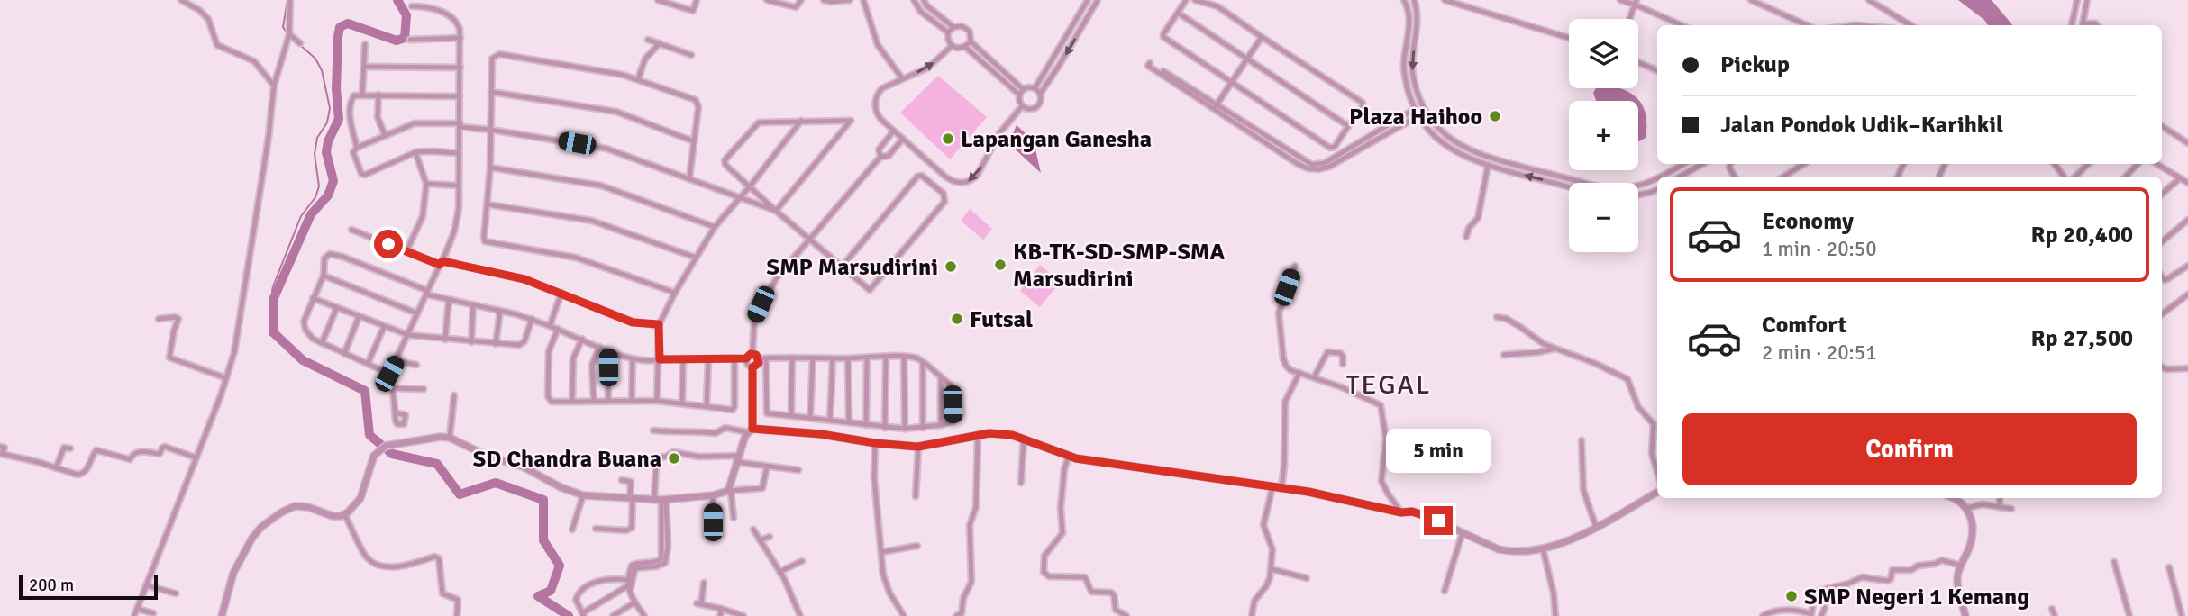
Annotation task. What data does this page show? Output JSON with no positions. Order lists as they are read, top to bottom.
{
  "districts": ["TEGAL"],
  "places": [
    "Plaza Haihoo",
    "Lapangan Ganesha",
    "KB-TK-SD-SMP-SMA Marsudirini",
    "SMP Marsudirini",
    "Futsal",
    "SD Chandra Buana",
    "SMP Negeri 1 Kemang"
  ],
  "scale_bar": "200 m",
  "page": {
    "map_buttons": ["+", "−"],
    "banner": ["Pickup", "Jalan Pondok Udik–Karihkil"],
    "list": [
      {
        "name": "Economy",
        "note": "1 min · 20:50",
        "value": "Rp 20,400"
      },
      {
        "name": "Comfort",
        "note": "2 min · 20:51",
        "value": "Rp 27,500"
      }
    ],
    "buttons": "Confirm",
    "bubble": "5 min",
    "scale": "200 m"
  }
}
